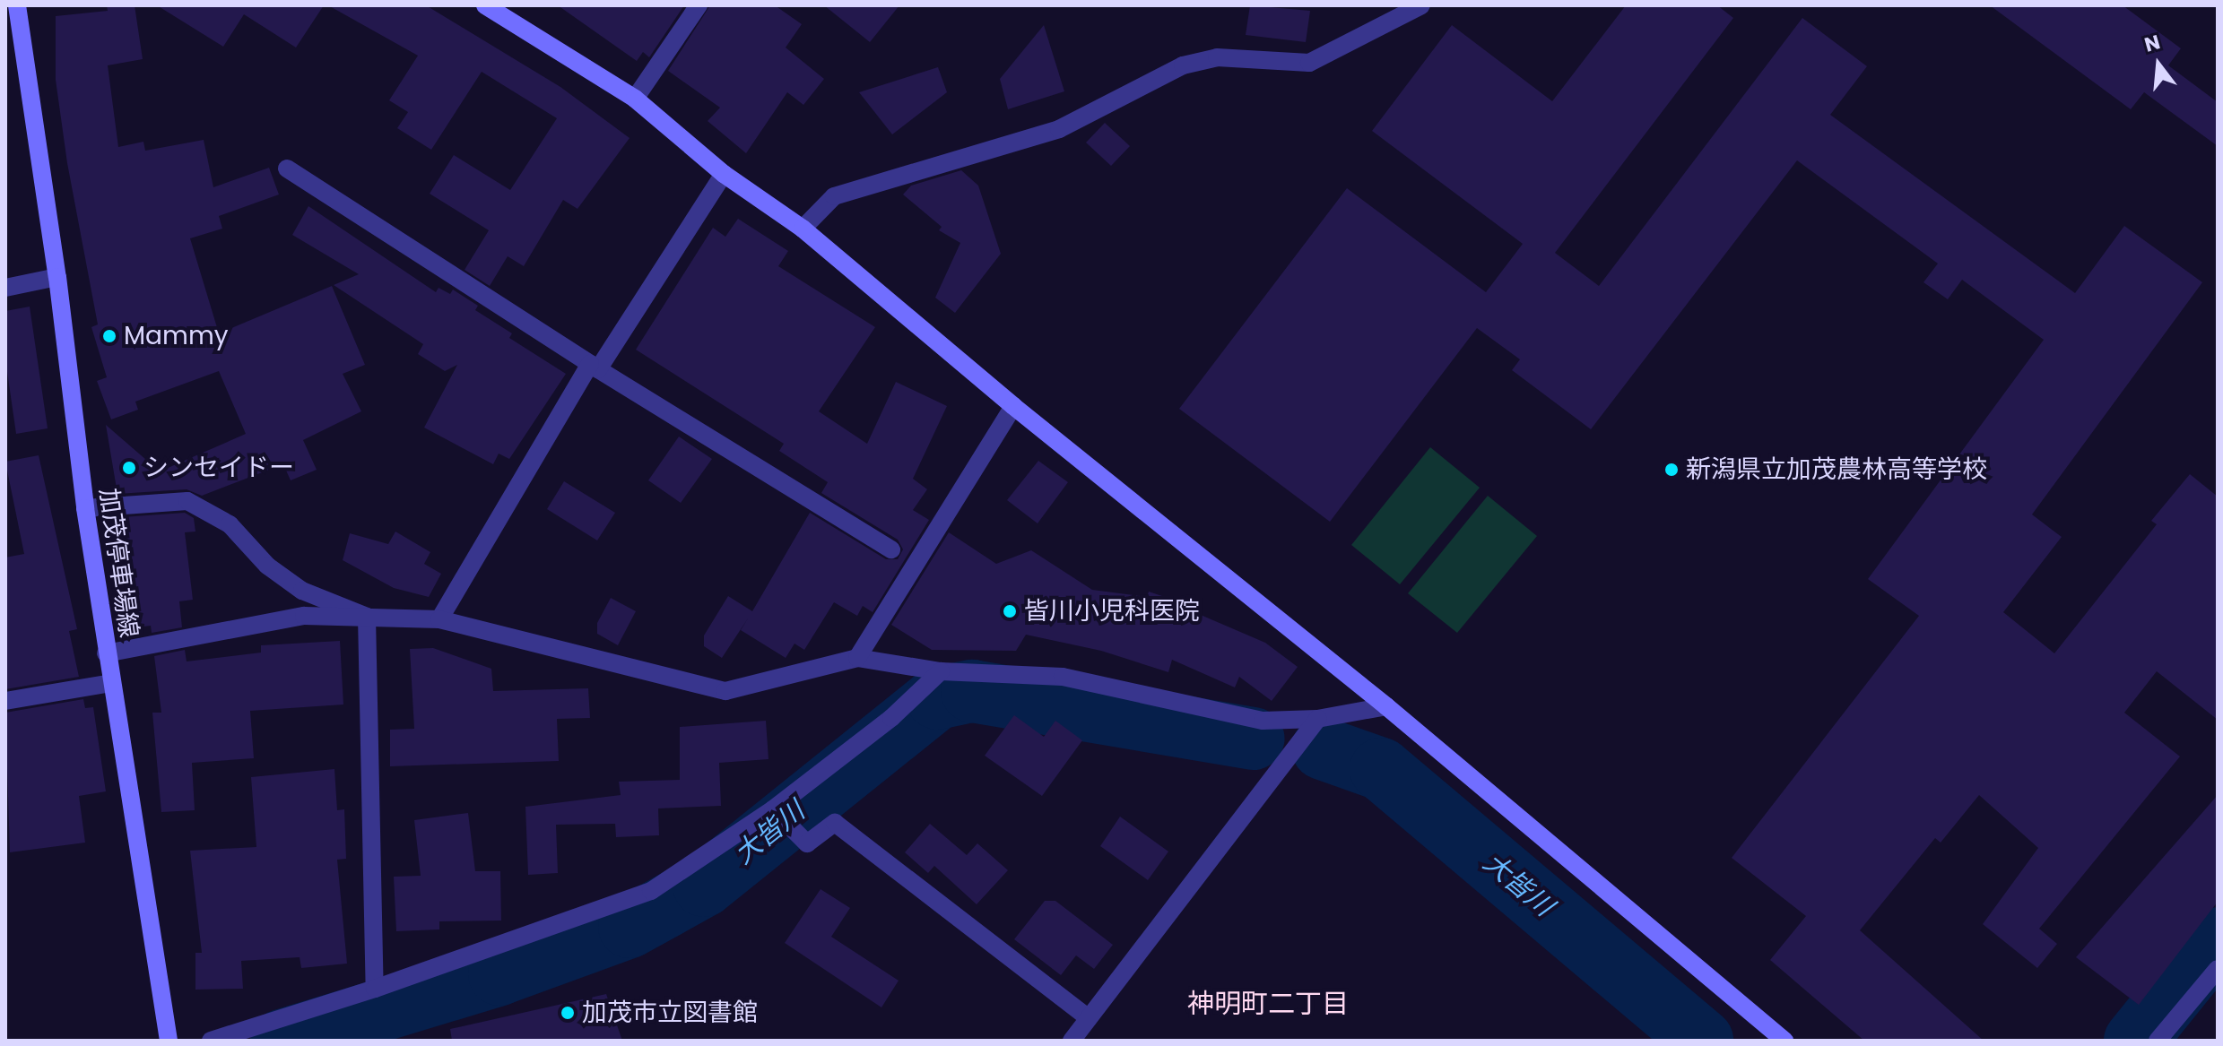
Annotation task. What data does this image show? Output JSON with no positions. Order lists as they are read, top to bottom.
{
  "streets": {
    "street": ["加茂停車場線"]
  },
  "districts": ["神明町二丁目"],
  "water": ["大皆川"],
  "places": [
    "Mammy",
    "シンセイドー",
    "新潟県立加茂農林高等学校",
    "皆川小児科医院",
    "加茂市立図書館"
  ],
  "north": "top"
}
